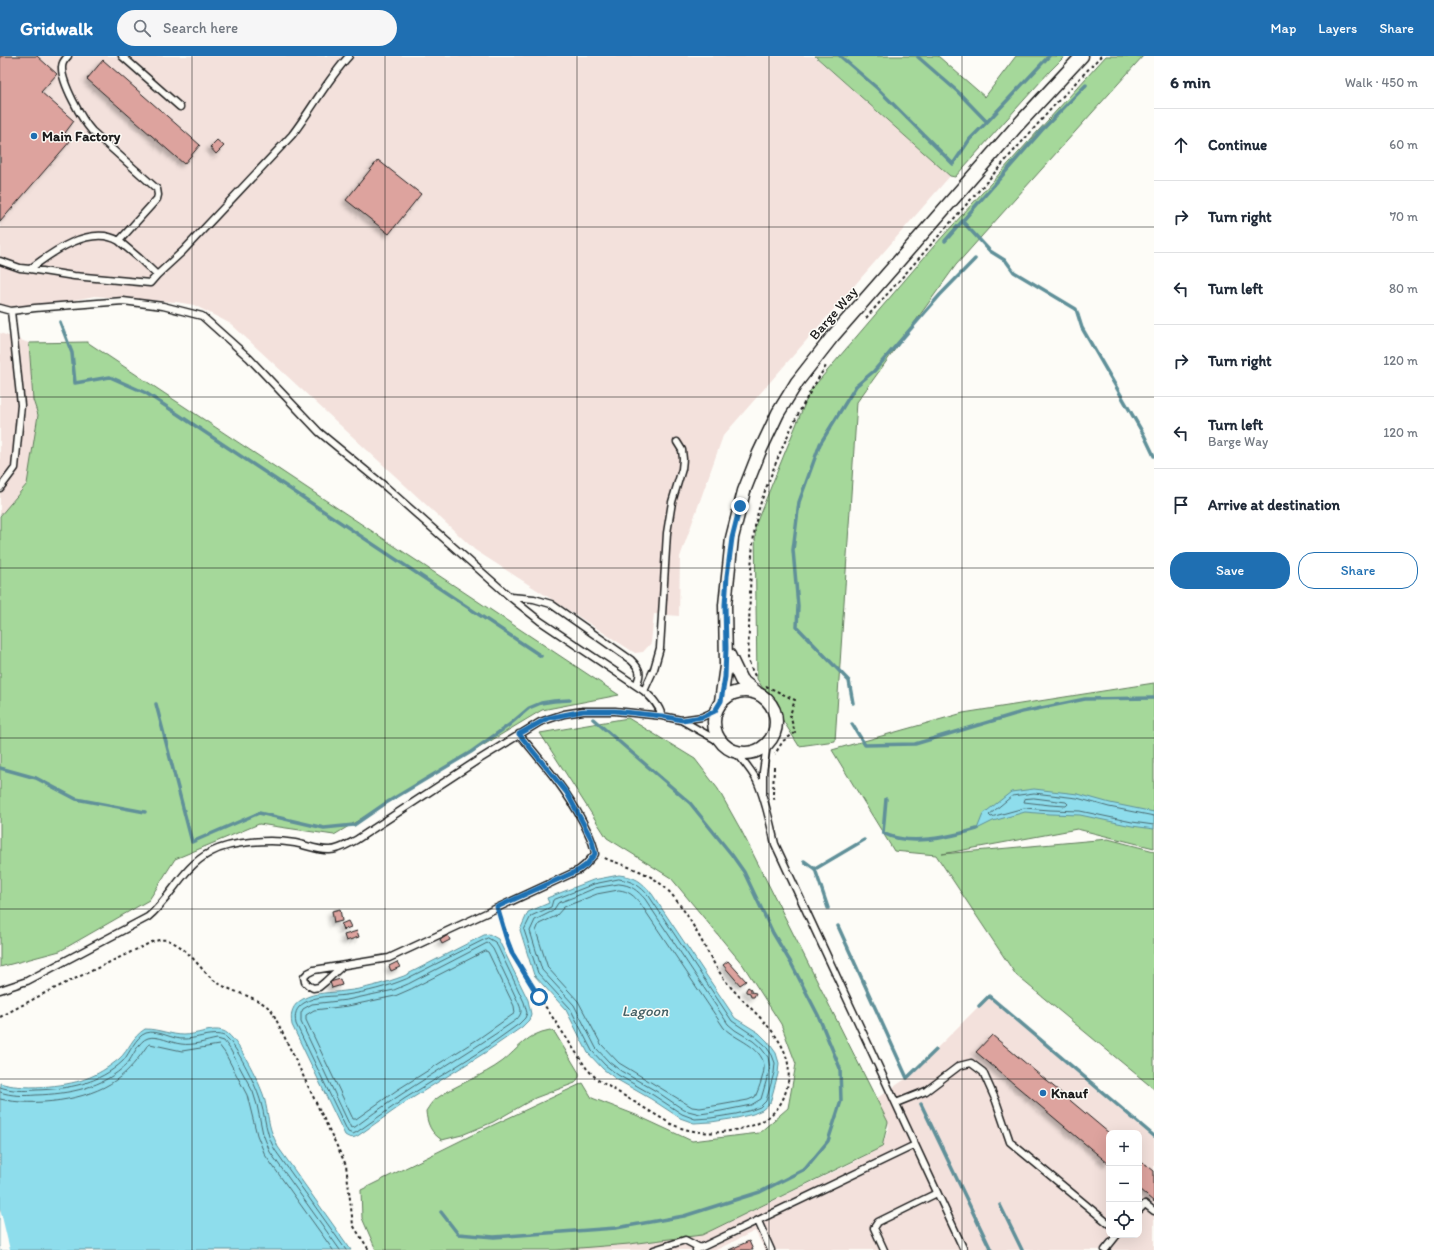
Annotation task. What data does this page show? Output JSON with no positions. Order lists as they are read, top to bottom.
{
  "streets": {
    "street": ["Barge Way"]
  },
  "water": ["Lagoon"],
  "places": ["Main Factory", "Knauf"],
  "page": {
    "header": "Gridwalk",
    "search": "Search here",
    "nav": ["Map", "Layers", "Share"],
    "heading": ["6 min", "Walk · 450 m"],
    "list": [
      ["Continue", "60 m"],
      ["Turn right", "70 m"],
      ["Turn left", "80 m"],
      ["Turn right", "120 m"],
      ["Turn left", "Barge Way", "120 m"],
      "Arrive at destination"
    ],
    "buttons": ["Save", "Share"],
    "map_buttons": ["+", "−"]
  }
}
